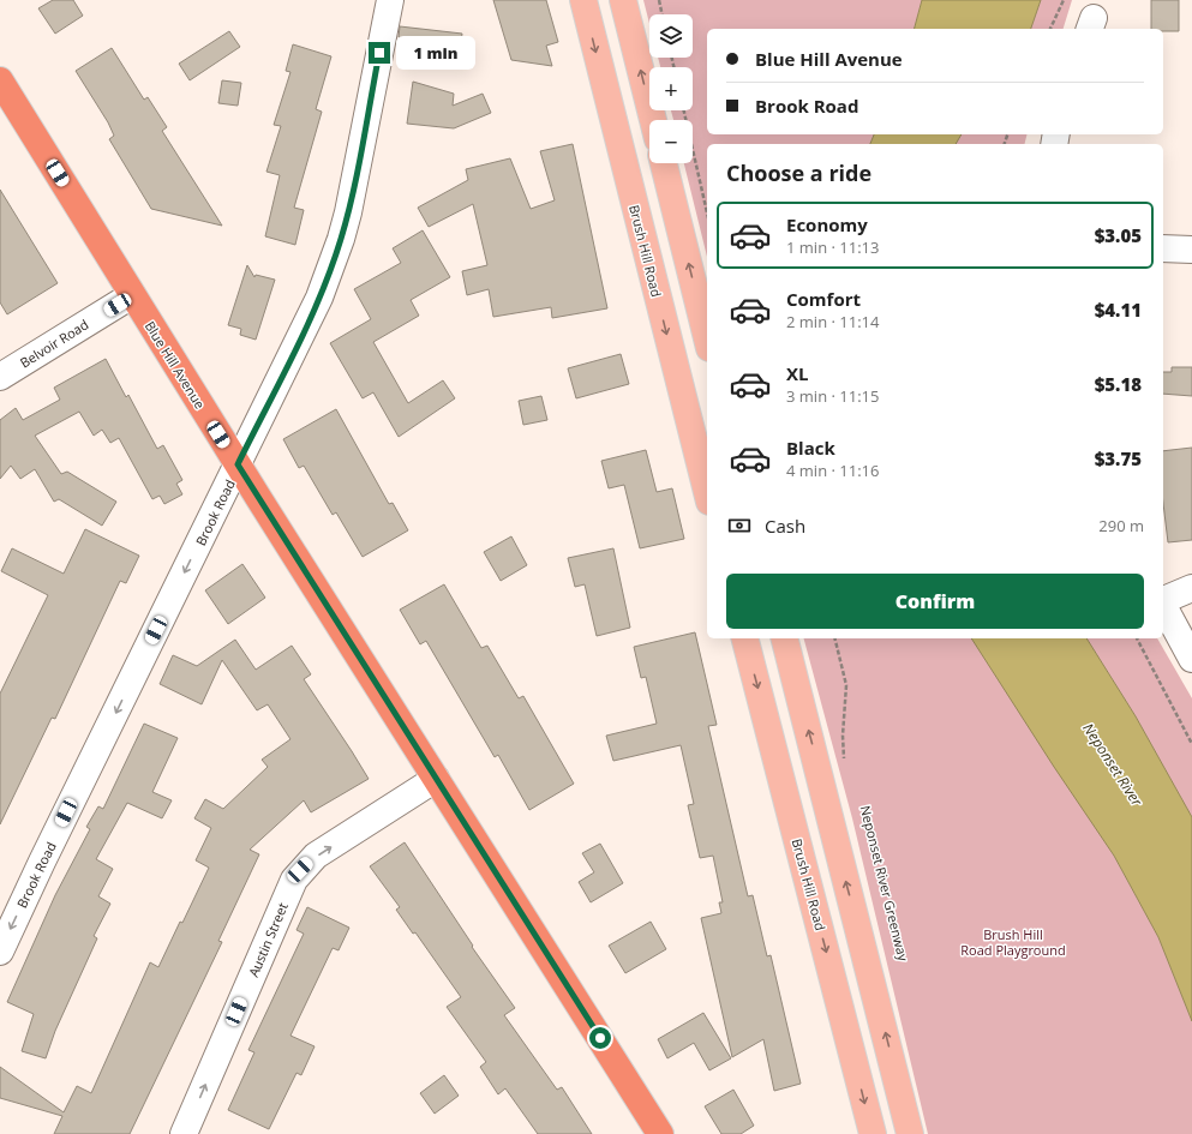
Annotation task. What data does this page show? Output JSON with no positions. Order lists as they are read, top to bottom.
{
  "streets": {
    "highway": ["Blue Hill Avenue"],
    "main road": ["Brush Hill Road"],
    "street": ["Belvoir Road", "Brook Road", "Austin Street"]
  },
  "crossings": [
    ["Belvoir Road", "Blue Hill Avenue"],
    ["Blue Hill Avenue", "Brook Road"],
    ["Blue Hill Avenue", "Austin Street"]
  ],
  "one_way": ["Brook Road", "Austin Street"],
  "water": ["Neponset River"],
  "parks": ["Brush Hill Road Playground"],
  "page": {
    "map_buttons": ["+", "−"],
    "banner": ["Blue Hill Avenue", "Brook Road"],
    "bubble": "1 min",
    "heading": "Choose a ride",
    "list": [
      {
        "name": "Economy",
        "note": "1 min · 11:13",
        "value": "$3.05"
      },
      {
        "name": "Comfort",
        "note": "2 min · 11:14",
        "value": "$4.11"
      },
      {
        "name": "XL",
        "note": "3 min · 11:15",
        "value": "$5.18"
      },
      {
        "name": "Black",
        "note": "4 min · 11:16",
        "value": "$3.75"
      }
    ],
    "pay": ["Cash", "290 m"],
    "buttons": "Confirm"
  }
}
